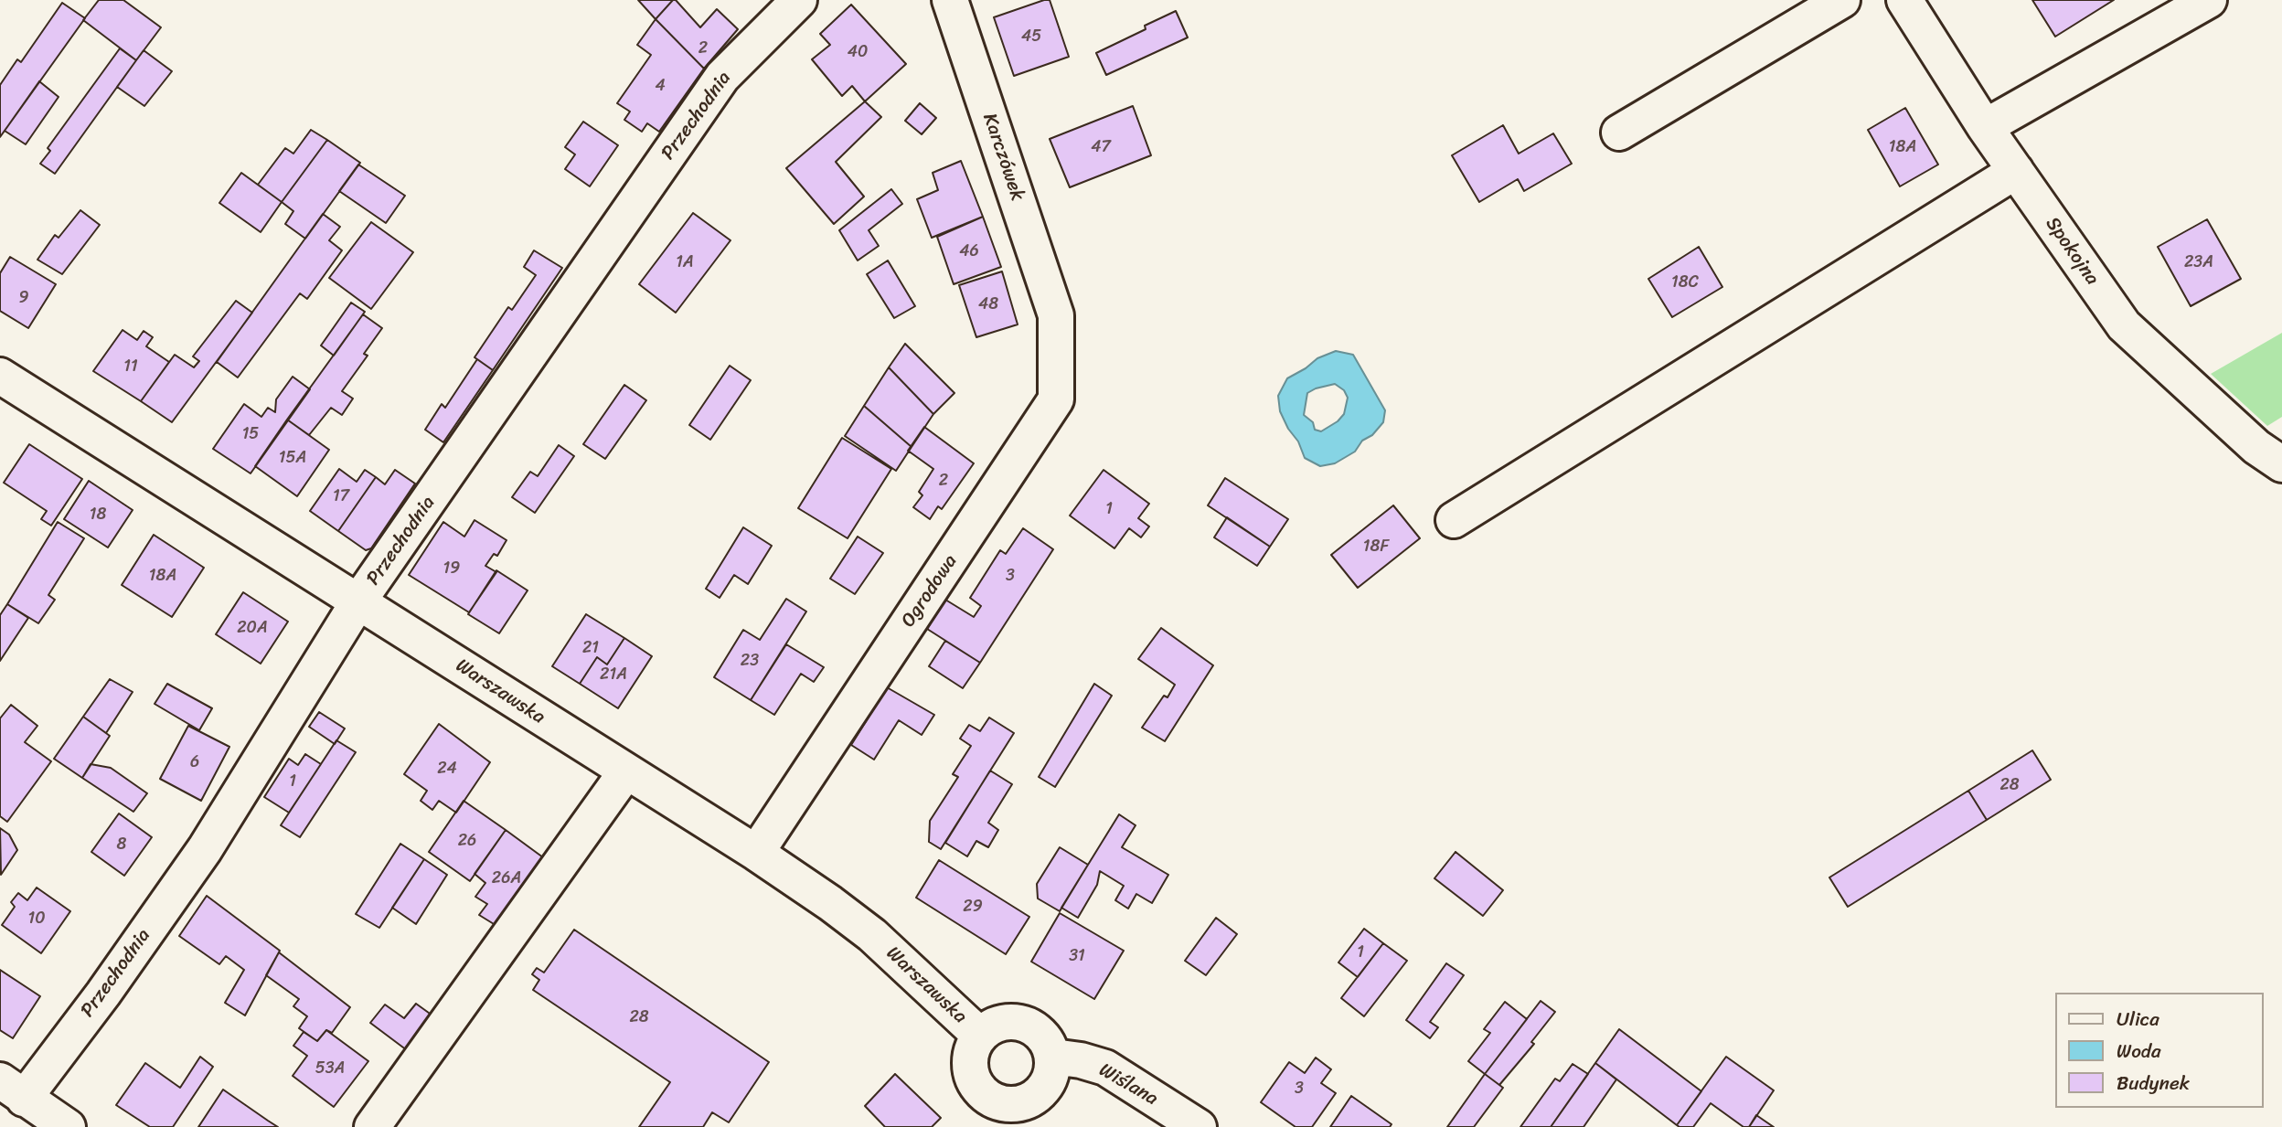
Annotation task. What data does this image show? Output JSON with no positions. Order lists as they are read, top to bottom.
{
  "streets": {
    "street": [
      "Przechodnia",
      "Karczówek",
      "Spokojna",
      "Ogrodowa",
      "Warszawska",
      "Wiślana"
    ]
  },
  "crossings": [
    ["Przechodnia", "Warszawska"],
    ["Karczówek", "Ogrodowa"],
    ["Ogrodowa", "Warszawska"],
    ["Warszawska", "Wiślana"]
  ],
  "house_numbers": [
    "45",
    "2",
    "40",
    "4",
    "47",
    "18A",
    "46",
    "1A",
    "23A",
    "18C",
    "9",
    "48",
    "11",
    "15",
    "15A",
    "2",
    "17",
    "1",
    "18",
    "18F",
    "19",
    "18A",
    "3",
    "20A",
    "21",
    "23",
    "21A",
    "6",
    "24",
    "1",
    "28",
    "26",
    "8",
    "26A",
    "29",
    "10",
    "1",
    "31",
    "28",
    "53A",
    "3"
  ],
  "legend": ["Ulica", "Woda", "Budynek"]
}
